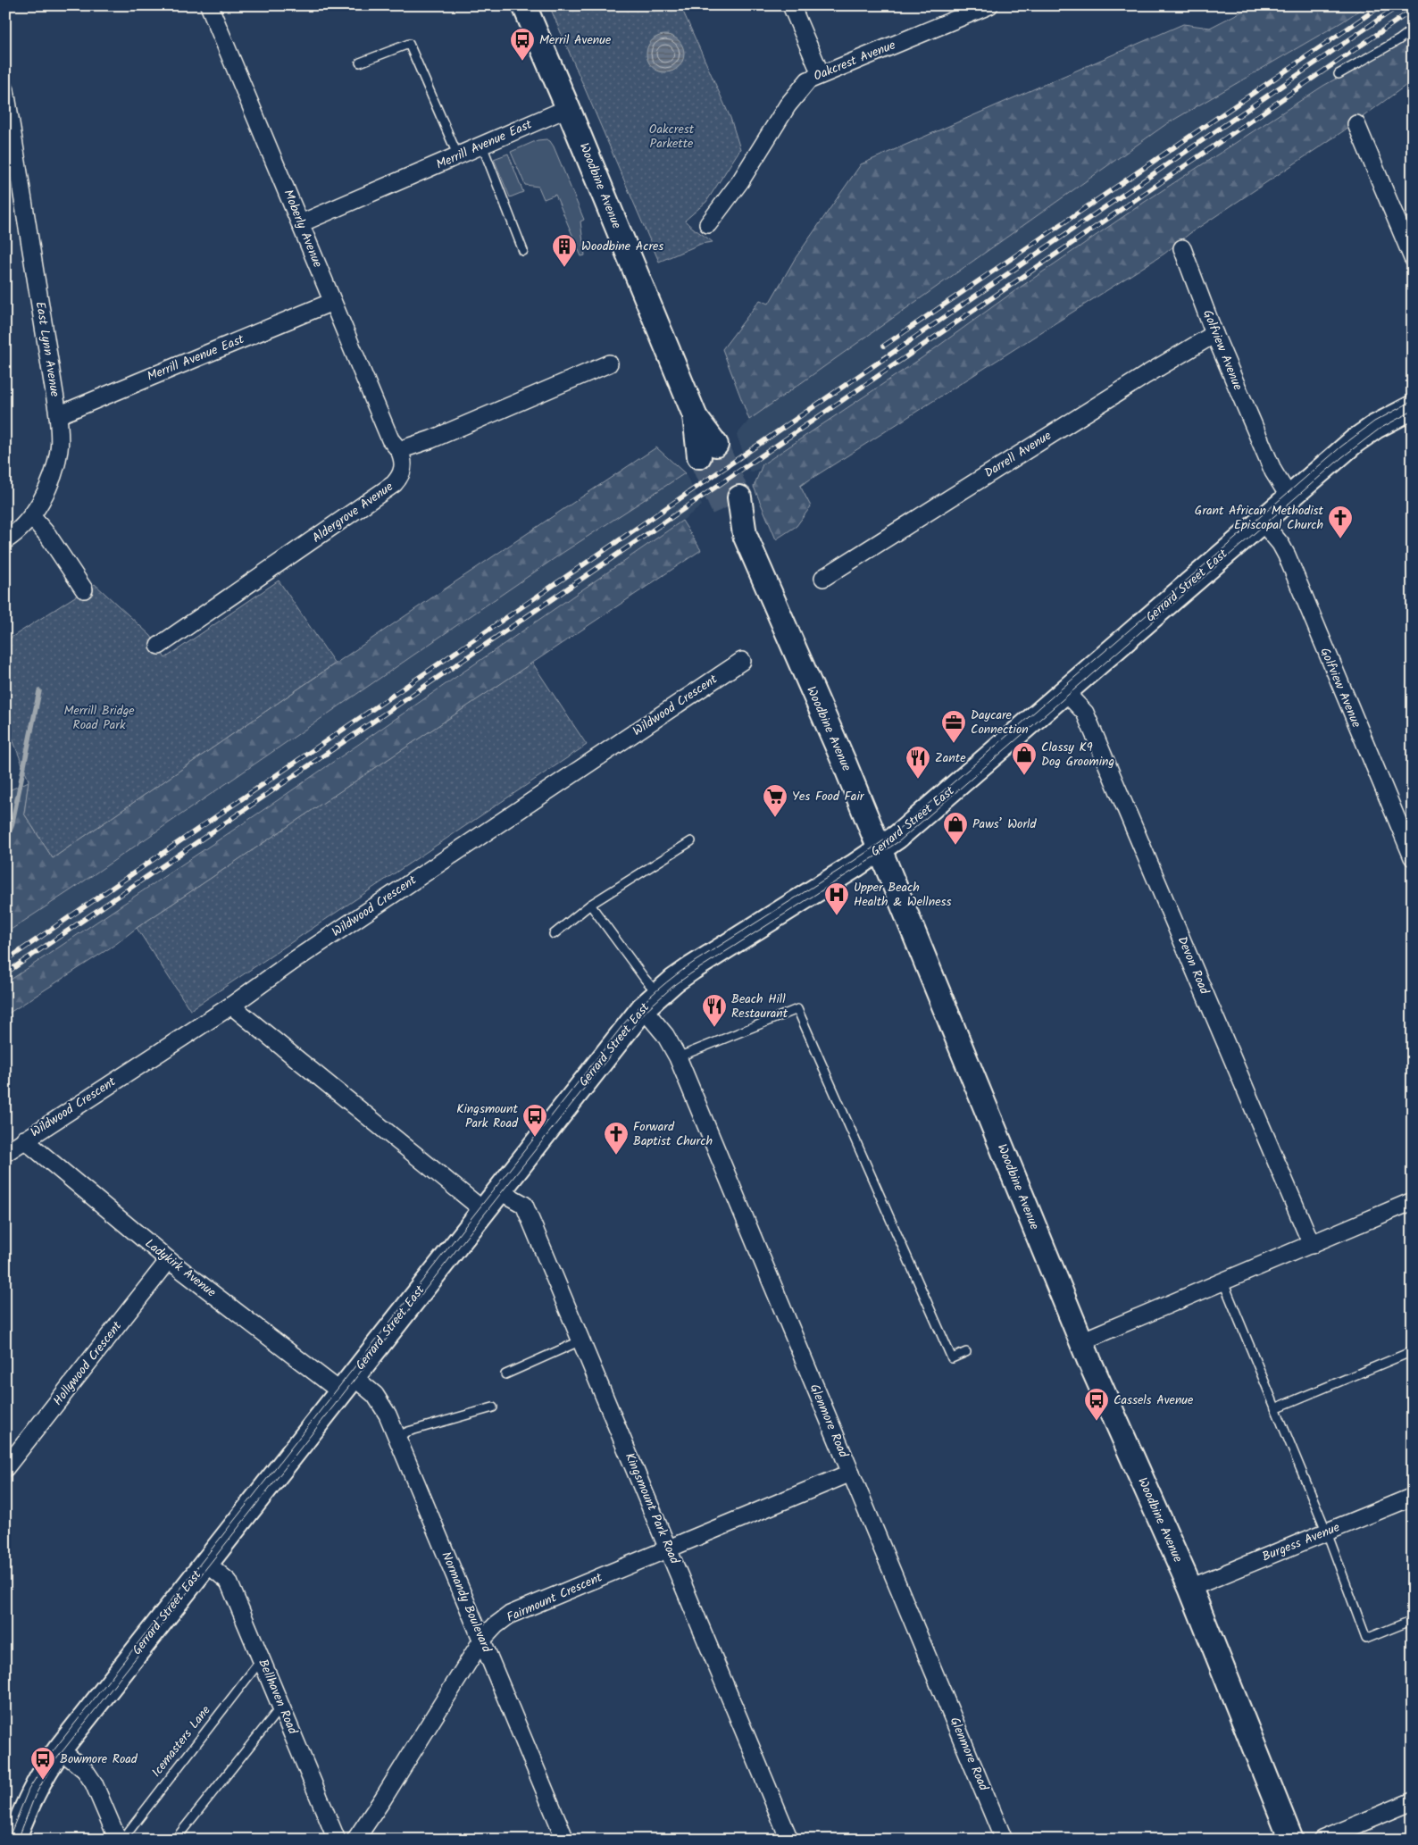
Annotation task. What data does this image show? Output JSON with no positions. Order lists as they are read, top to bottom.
{
  "streets": {
    "main road": ["Woodbine Avenue", "Gerrard Street East"],
    "street": [
      "Oakcrest Avenue",
      "Merrill Avenue East",
      "Moberly Avenue",
      "East Lynn Avenue",
      "Golfview Avenue",
      "Darrell Avenue",
      "Aldergrove Avenue",
      "Wildwood Crescent",
      "Devon Road",
      "Ladykirk Avenue",
      "Hollywood Crescent",
      "Glenmore Road",
      "Kingsmount Park Road",
      "Burgess Avenue",
      "Fairmount Crescent",
      "Normandy Boulevard",
      "Bellhaven Road"
    ],
    "lane": ["Icemasters Lane"]
  },
  "crossings": [
    ["Merrill Avenue East", "Woodbine Avenue"],
    ["Merrill Avenue East", "Moberly Avenue"],
    ["Merrill Avenue East", "East Lynn Avenue"],
    ["Woodbine Avenue", "Gerrard Street East"],
    ["Woodbine Avenue", "Burgess Avenue"],
    ["Moberly Avenue", "Aldergrove Avenue"],
    ["Golfview Avenue", "Darrell Avenue"],
    ["Golfview Avenue", "Gerrard Street East"],
    ["Gerrard Street East", "Devon Road"],
    ["Gerrard Street East", "Ladykirk Avenue"],
    ["Gerrard Street East", "Glenmore Road"],
    ["Gerrard Street East", "Kingsmount Park Road"],
    ["Gerrard Street East", "Normandy Boulevard"],
    ["Gerrard Street East", "Bellhaven Road"],
    ["Wildwood Crescent", "Ladykirk Avenue"],
    ["Ladykirk Avenue", "Hollywood Crescent"],
    ["Ladykirk Avenue", "Normandy Boulevard"],
    ["Glenmore Road", "Fairmount Crescent"],
    ["Kingsmount Park Road", "Fairmount Crescent"],
    ["Fairmount Crescent", "Normandy Boulevard"],
    ["Bellhaven Road", "Icemasters Lane"]
  ],
  "parks": ["Oakcrest Parkette", "Merrill Bridge Road Park"],
  "places": {
    "bus stop": [
      "Merril Avenue",
      "Kingsmount Park Road",
      "Cassels Avenue",
      "Bowmore Road"
    ],
    "building": ["Woodbine Acres"],
    "church": ["Grant African Methodist Episcopal Church", "Forward Baptist Church"],
    "office": ["Daycare Connection"],
    "shop": ["Classy K9 Dog Grooming", "Paws’ World"],
    "restaurant": ["Zante", "Beach Hill Restaurant"],
    "supermarket": ["Yes Food Fair"],
    "hospital": ["Upper Beach Health & Wellness"]
  }
}
